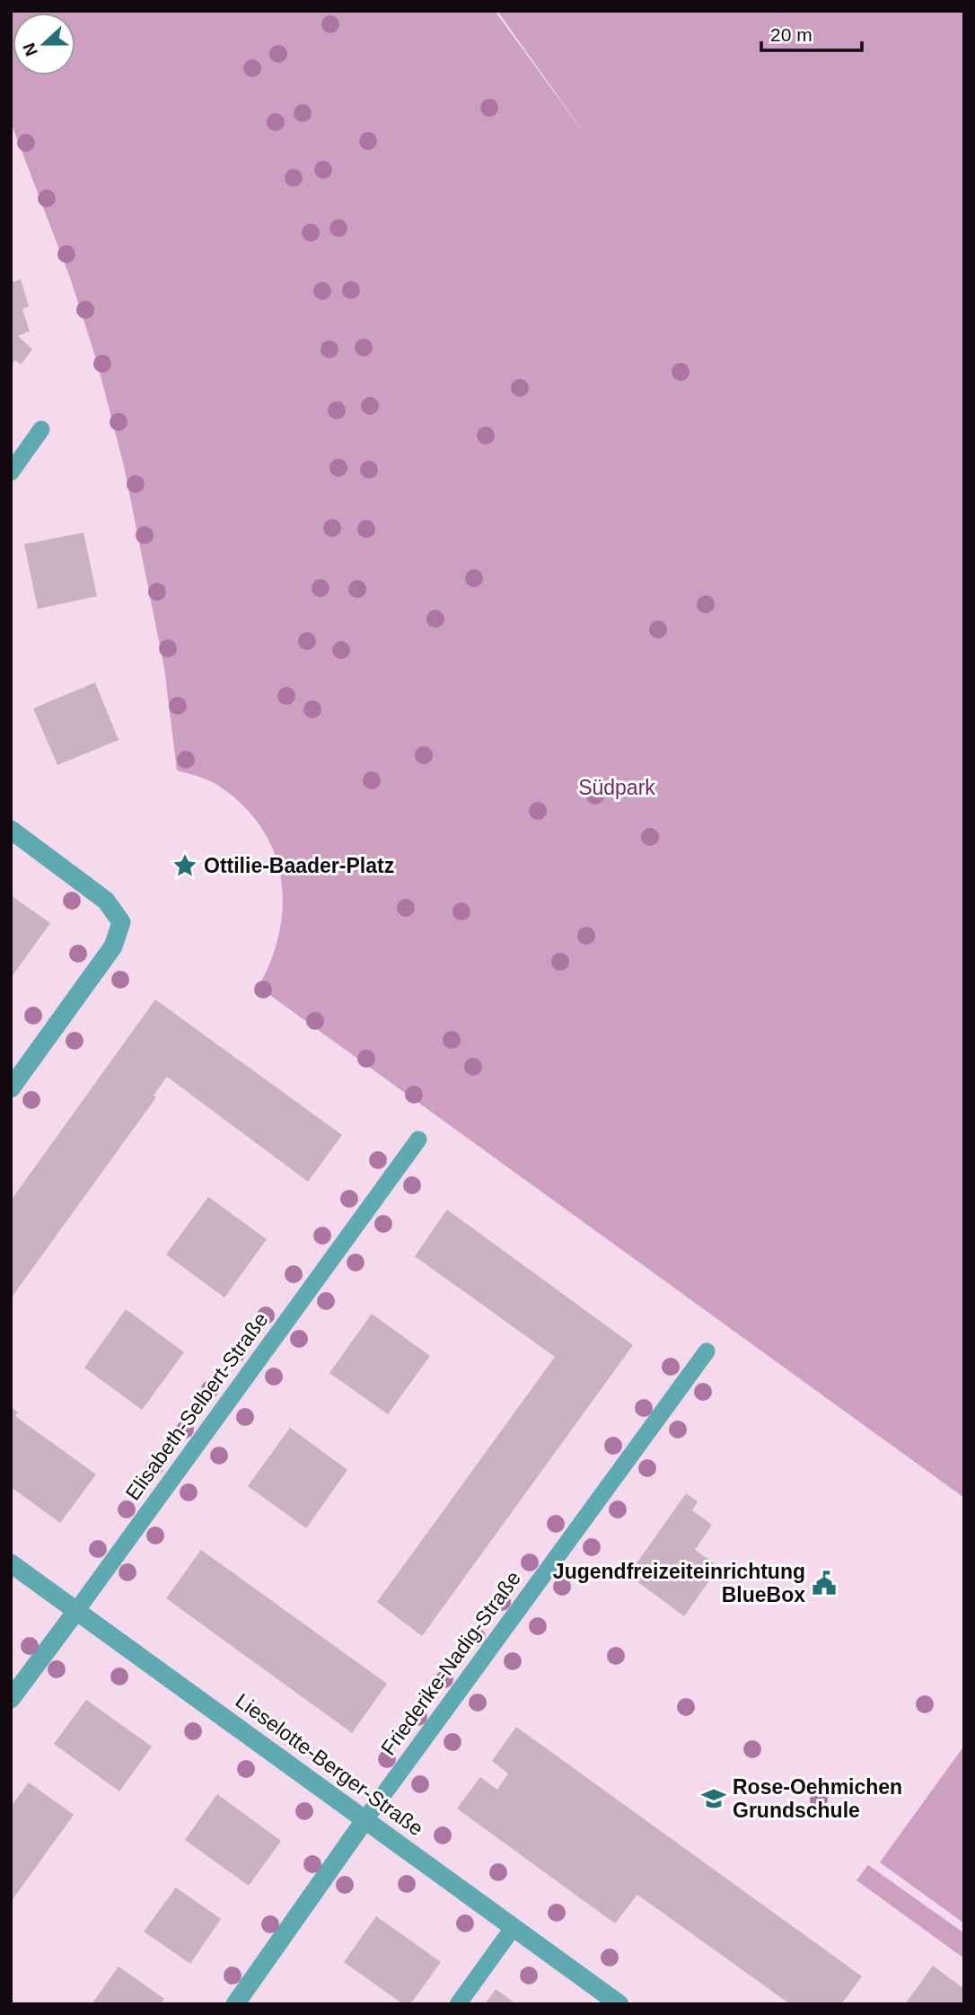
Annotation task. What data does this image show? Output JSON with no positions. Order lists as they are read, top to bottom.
{
  "streets": {
    "street": ["Elisabeth-Selbert-Straße", "Friederike-Nadig-Straße", "Lieselotte-Berger-Straße"]
  },
  "crossings": [
    ["Elisabeth-Selbert-Straße", "Lieselotte-Berger-Straße"],
    ["Friederike-Nadig-Straße", "Lieselotte-Berger-Straße"]
  ],
  "parks": ["Südpark"],
  "places": {
    "place": ["Ottilie-Baader-Platz"],
    "public building": ["Jugendfreizeiteinrichtung BlueBox"],
    "school or university": ["Rose-Oehmichen Grundschule"]
  },
  "scale_bar": "20 m",
  "north": "left"
}
